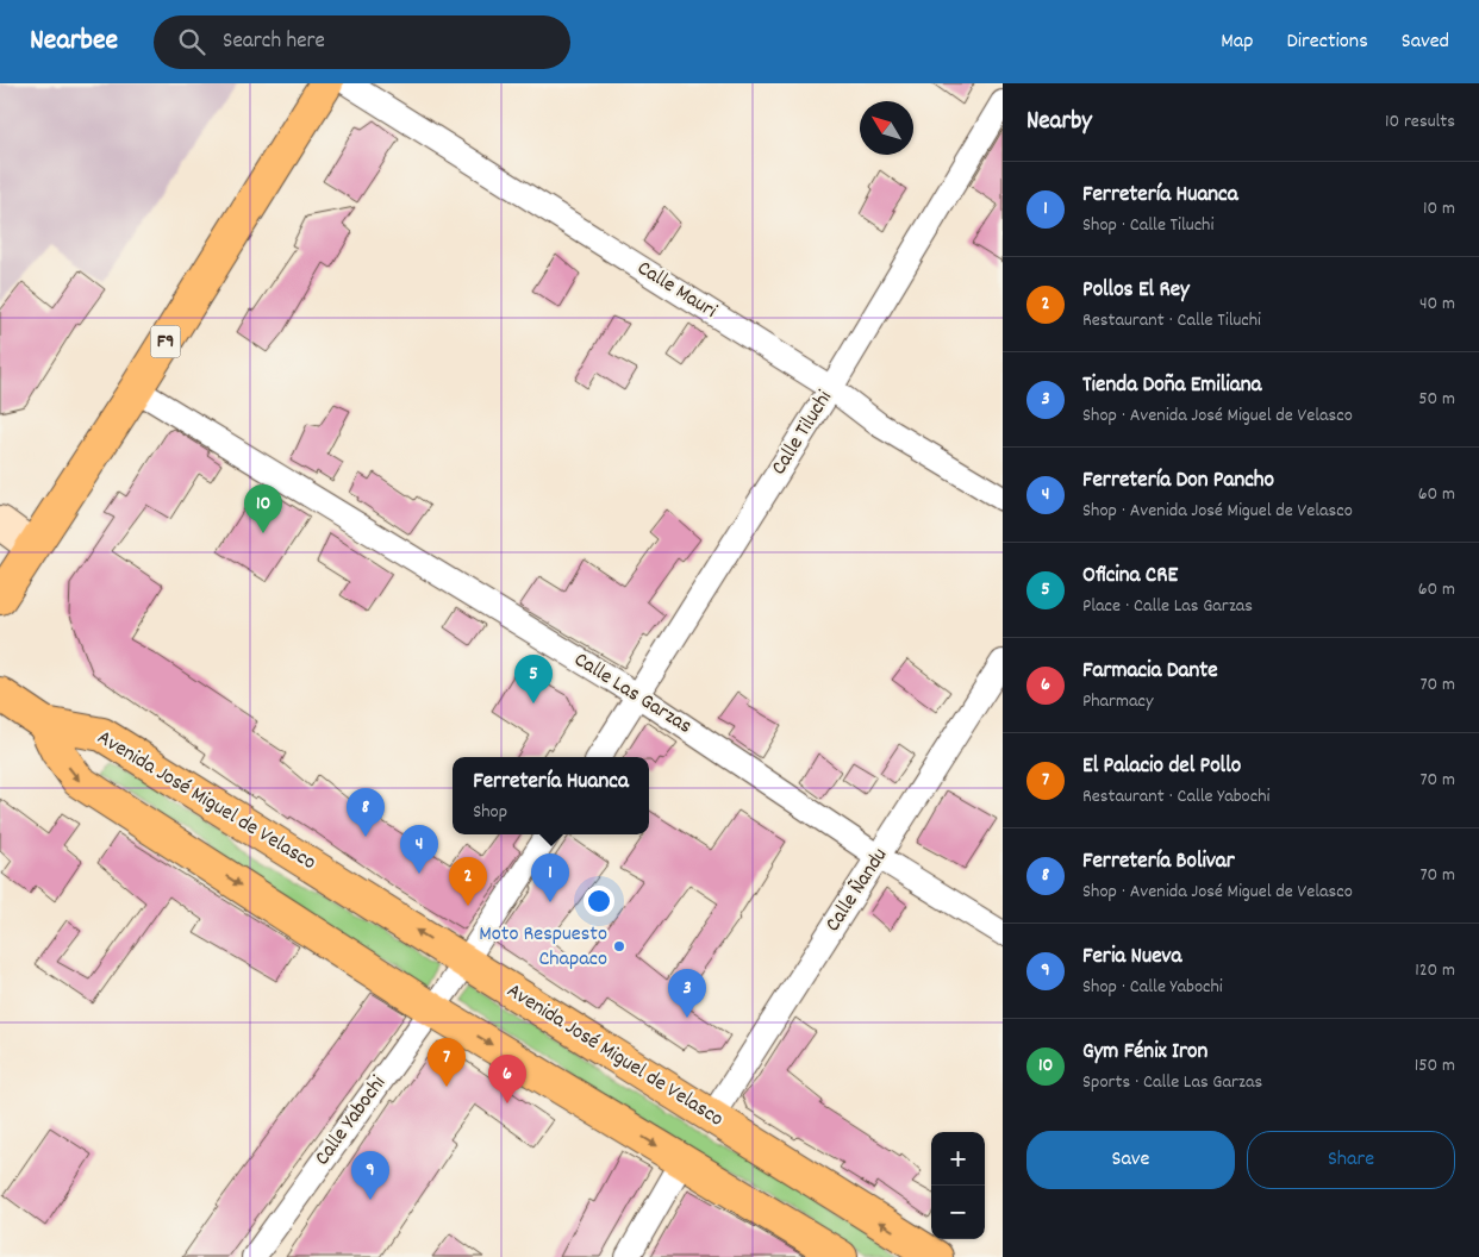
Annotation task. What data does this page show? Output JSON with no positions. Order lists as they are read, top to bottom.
{
  "streets": {
    "main road": ["F9", "Avenida José Miguel de Velasco"],
    "street": [
      "Calle Mauri",
      "Calle Tiluchi",
      "Calle Las Garzas",
      "Calle Ñandu",
      "Calle Yabochi"
    ]
  },
  "crossings": [
    ["Calle Mauri", "Calle Tiluchi"],
    ["F9", "Calle Las Garzas"],
    ["Calle Tiluchi", "Calle Las Garzas"],
    ["Calle Las Garzas", "Calle Ñandu"],
    ["Avenida José Miguel de Velasco", "Calle Ñandu"],
    ["Avenida José Miguel de Velasco", "Calle Yabochi"]
  ],
  "places": ["Moto Respuesto Chapaco"],
  "north": "top left",
  "page": {
    "header": "Nearbee",
    "search": "Search here",
    "nav": ["Map", "Directions", "Saved"],
    "heading": ["Nearby", "10 results"],
    "list": [
      {
        "mark": "1",
        "name": "Ferretería Huanca",
        "note": "Shop · Calle Tiluchi",
        "value": "10 m"
      },
      {
        "mark": "2",
        "name": "Pollos El Rey",
        "note": "Restaurant · Calle Tiluchi",
        "value": "40 m"
      },
      {
        "mark": "3",
        "name": "Tienda Doña Emiliana",
        "note": "Shop · Avenida José Miguel de Velasco",
        "value": "50 m"
      },
      {
        "mark": "4",
        "name": "Ferretería Don Pancho",
        "note": "Shop · Avenida José Miguel de Velasco",
        "value": "60 m"
      },
      {
        "mark": "5",
        "name": "Oficina CRE",
        "note": "Place · Calle Las Garzas",
        "value": "60 m"
      },
      {
        "mark": "6",
        "name": "Farmacia Dante",
        "note": "Pharmacy",
        "value": "70 m"
      },
      {
        "mark": "7",
        "name": "El Palacio del Pollo",
        "note": "Restaurant · Calle Yabochi",
        "value": "70 m"
      },
      {
        "mark": "8",
        "name": "Ferretería Bolivar",
        "note": "Shop · Avenida José Miguel de Velasco",
        "value": "70 m"
      },
      {
        "mark": "9",
        "name": "Feria Nueva",
        "note": "Shop · Calle Yabochi",
        "value": "120 m"
      },
      {
        "mark": "10",
        "name": "Gym Fénix Iron",
        "note": "Sports · Calle Las Garzas",
        "value": "150 m"
      }
    ],
    "pins": [
      "10",
      "5",
      "8",
      "4",
      "1",
      "2",
      "3",
      "7",
      "6",
      "9"
    ],
    "popup": ["Ferretería Huanca", "Shop"],
    "buttons": ["Save", "Share"],
    "map_buttons": ["+", "−"]
  }
}
